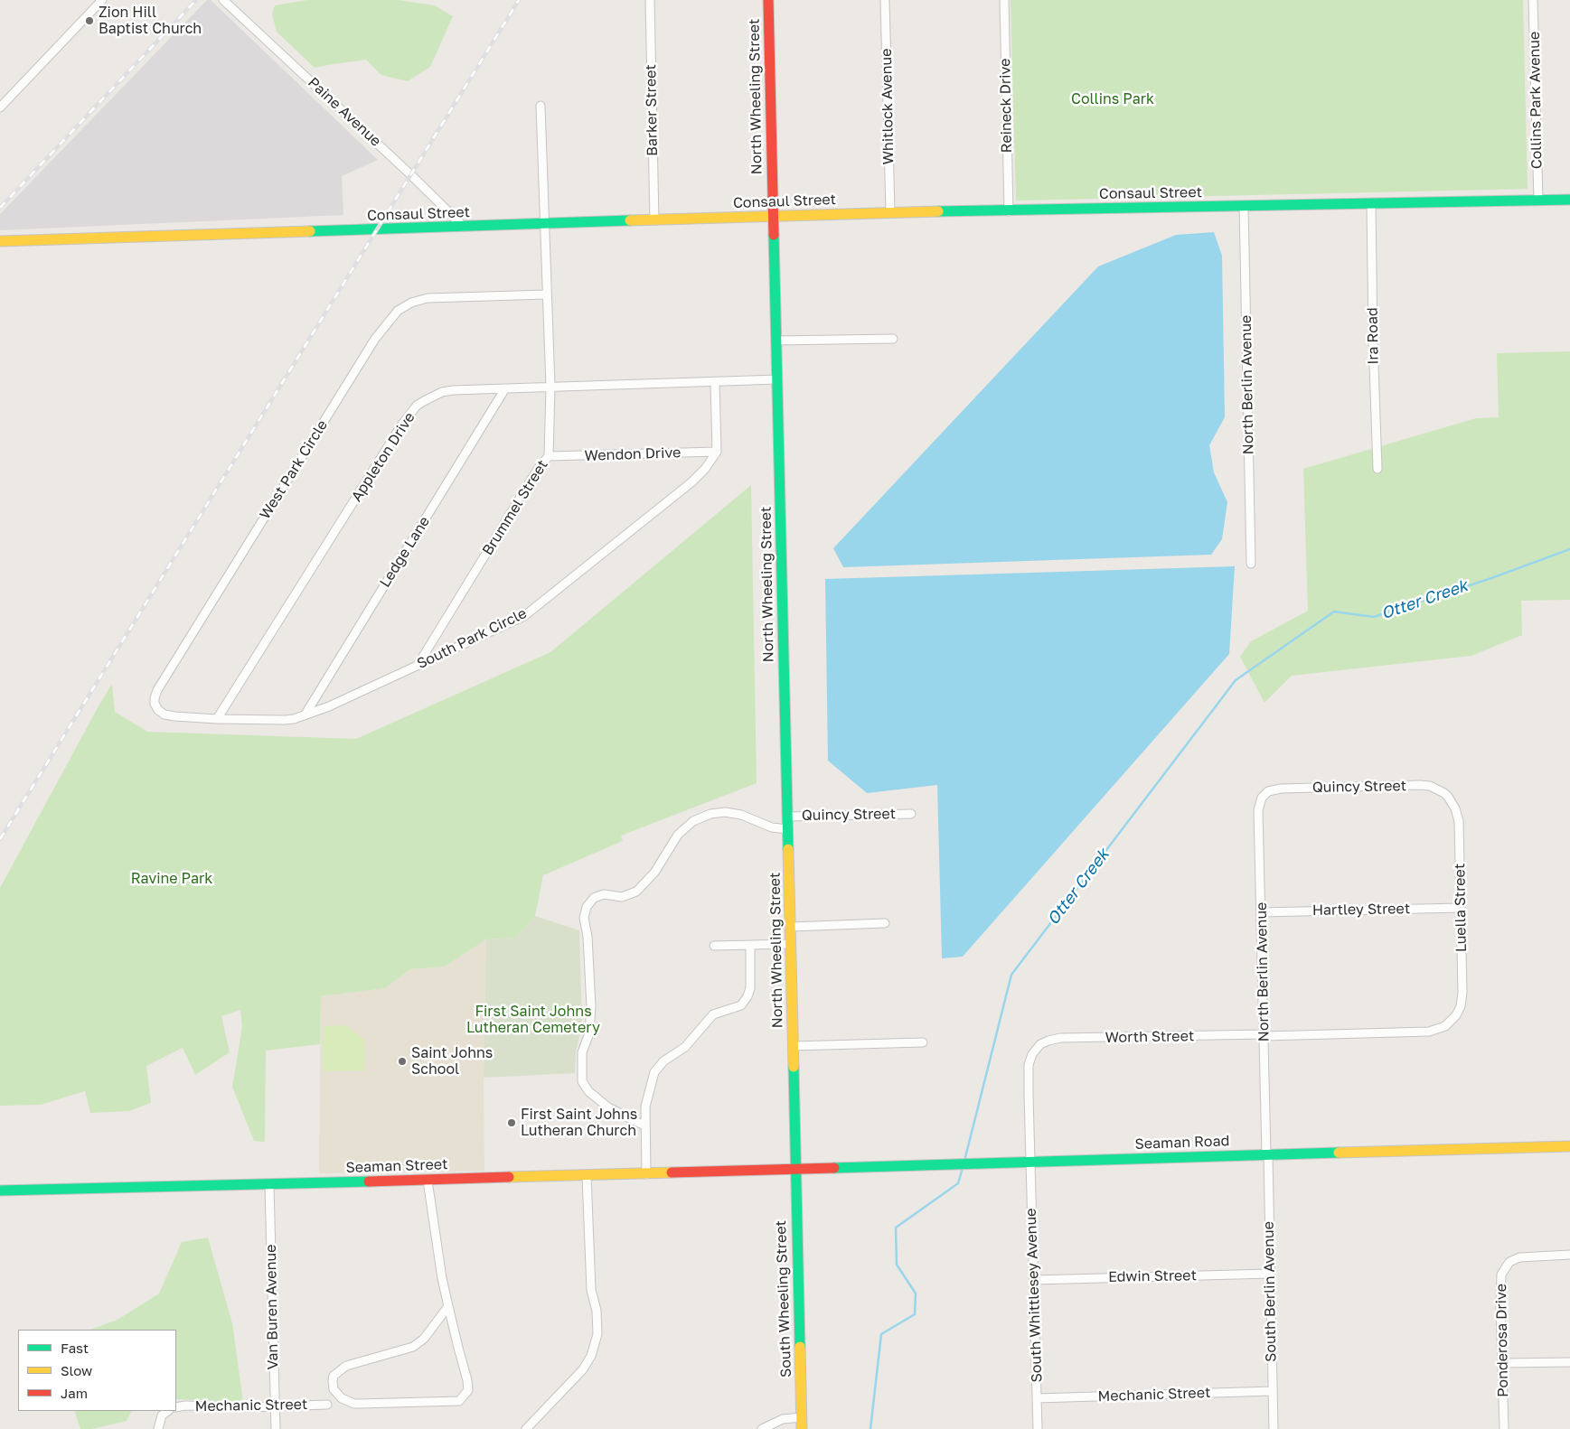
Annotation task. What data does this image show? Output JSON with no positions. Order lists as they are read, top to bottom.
{
  "streets": {
    "street": [
      "North Wheeling Street",
      "Collins Park Avenue",
      "Reineck Drive",
      "Whitlock Avenue",
      "Barker Street",
      "Paine Avenue",
      "Consaul Street",
      "Ira Road",
      "North Berlin Avenue",
      "Wendon Drive",
      "Appleton Drive",
      "West Park Circle",
      "Brummel Street",
      "Ledge Lane",
      "South Park Circle",
      "Quincy Street",
      "Luella Street",
      "Hartley Street",
      "Worth Street",
      "Seaman Road",
      "Seaman Street",
      "Edwin Street",
      "South Berlin Avenue",
      "South Whittlesey Avenue",
      "South Wheeling Street",
      "Van Buren Avenue",
      "Ponderosa Drive",
      "Mechanic Street"
    ]
  },
  "crossings": [
    ["North Wheeling Street", "Consaul Street"],
    ["North Wheeling Street", "Appleton Drive"],
    ["North Wheeling Street", "Quincy Street"],
    ["North Wheeling Street", "Seaman Road"],
    ["North Wheeling Street", "Seaman Street"],
    ["North Wheeling Street", "South Wheeling Street"],
    ["Collins Park Avenue", "Consaul Street"],
    ["Reineck Drive", "Consaul Street"],
    ["Whitlock Avenue", "Consaul Street"],
    ["Barker Street", "Consaul Street"],
    ["Paine Avenue", "Consaul Street"],
    ["Consaul Street", "Ira Road"],
    ["Consaul Street", "North Berlin Avenue"],
    ["Consaul Street", "Brummel Street"],
    ["North Berlin Avenue", "Quincy Street"],
    ["North Berlin Avenue", "Hartley Street"],
    ["North Berlin Avenue", "Worth Street"],
    ["North Berlin Avenue", "Seaman Road"],
    ["North Berlin Avenue", "South Berlin Avenue"],
    ["Wendon Drive", "Brummel Street"],
    ["Wendon Drive", "South Park Circle"],
    ["Appleton Drive", "West Park Circle"],
    ["Appleton Drive", "Brummel Street"],
    ["Appleton Drive", "Ledge Lane"],
    ["Appleton Drive", "South Park Circle"],
    ["West Park Circle", "Brummel Street"],
    ["West Park Circle", "South Park Circle"],
    ["Brummel Street", "South Park Circle"],
    ["Ledge Lane", "South Park Circle"],
    ["Quincy Street", "Luella Street"],
    ["Luella Street", "Hartley Street"],
    ["Luella Street", "Worth Street"],
    ["Worth Street", "South Whittlesey Avenue"],
    ["Seaman Road", "Seaman Street"],
    ["Seaman Road", "South Berlin Avenue"],
    ["Seaman Road", "South Whittlesey Avenue"],
    ["Seaman Road", "South Wheeling Street"],
    ["Seaman Street", "South Wheeling Street"],
    ["Seaman Street", "Van Buren Avenue"],
    ["Edwin Street", "South Berlin Avenue"],
    ["Edwin Street", "South Whittlesey Avenue"],
    ["South Berlin Avenue", "Mechanic Street"],
    ["South Whittlesey Avenue", "Mechanic Street"],
    ["Van Buren Avenue", "Mechanic Street"]
  ],
  "water": ["Otter Creek"],
  "parks": ["Collins Park", "Ravine Park", "First Saint Johns Lutheran Cemetery"],
  "places": ["Zion Hill Baptist Church", "Saint Johns School", "First Saint Johns Lutheran Church"],
  "legend": ["Fast", "Slow", "Jam"]
}
